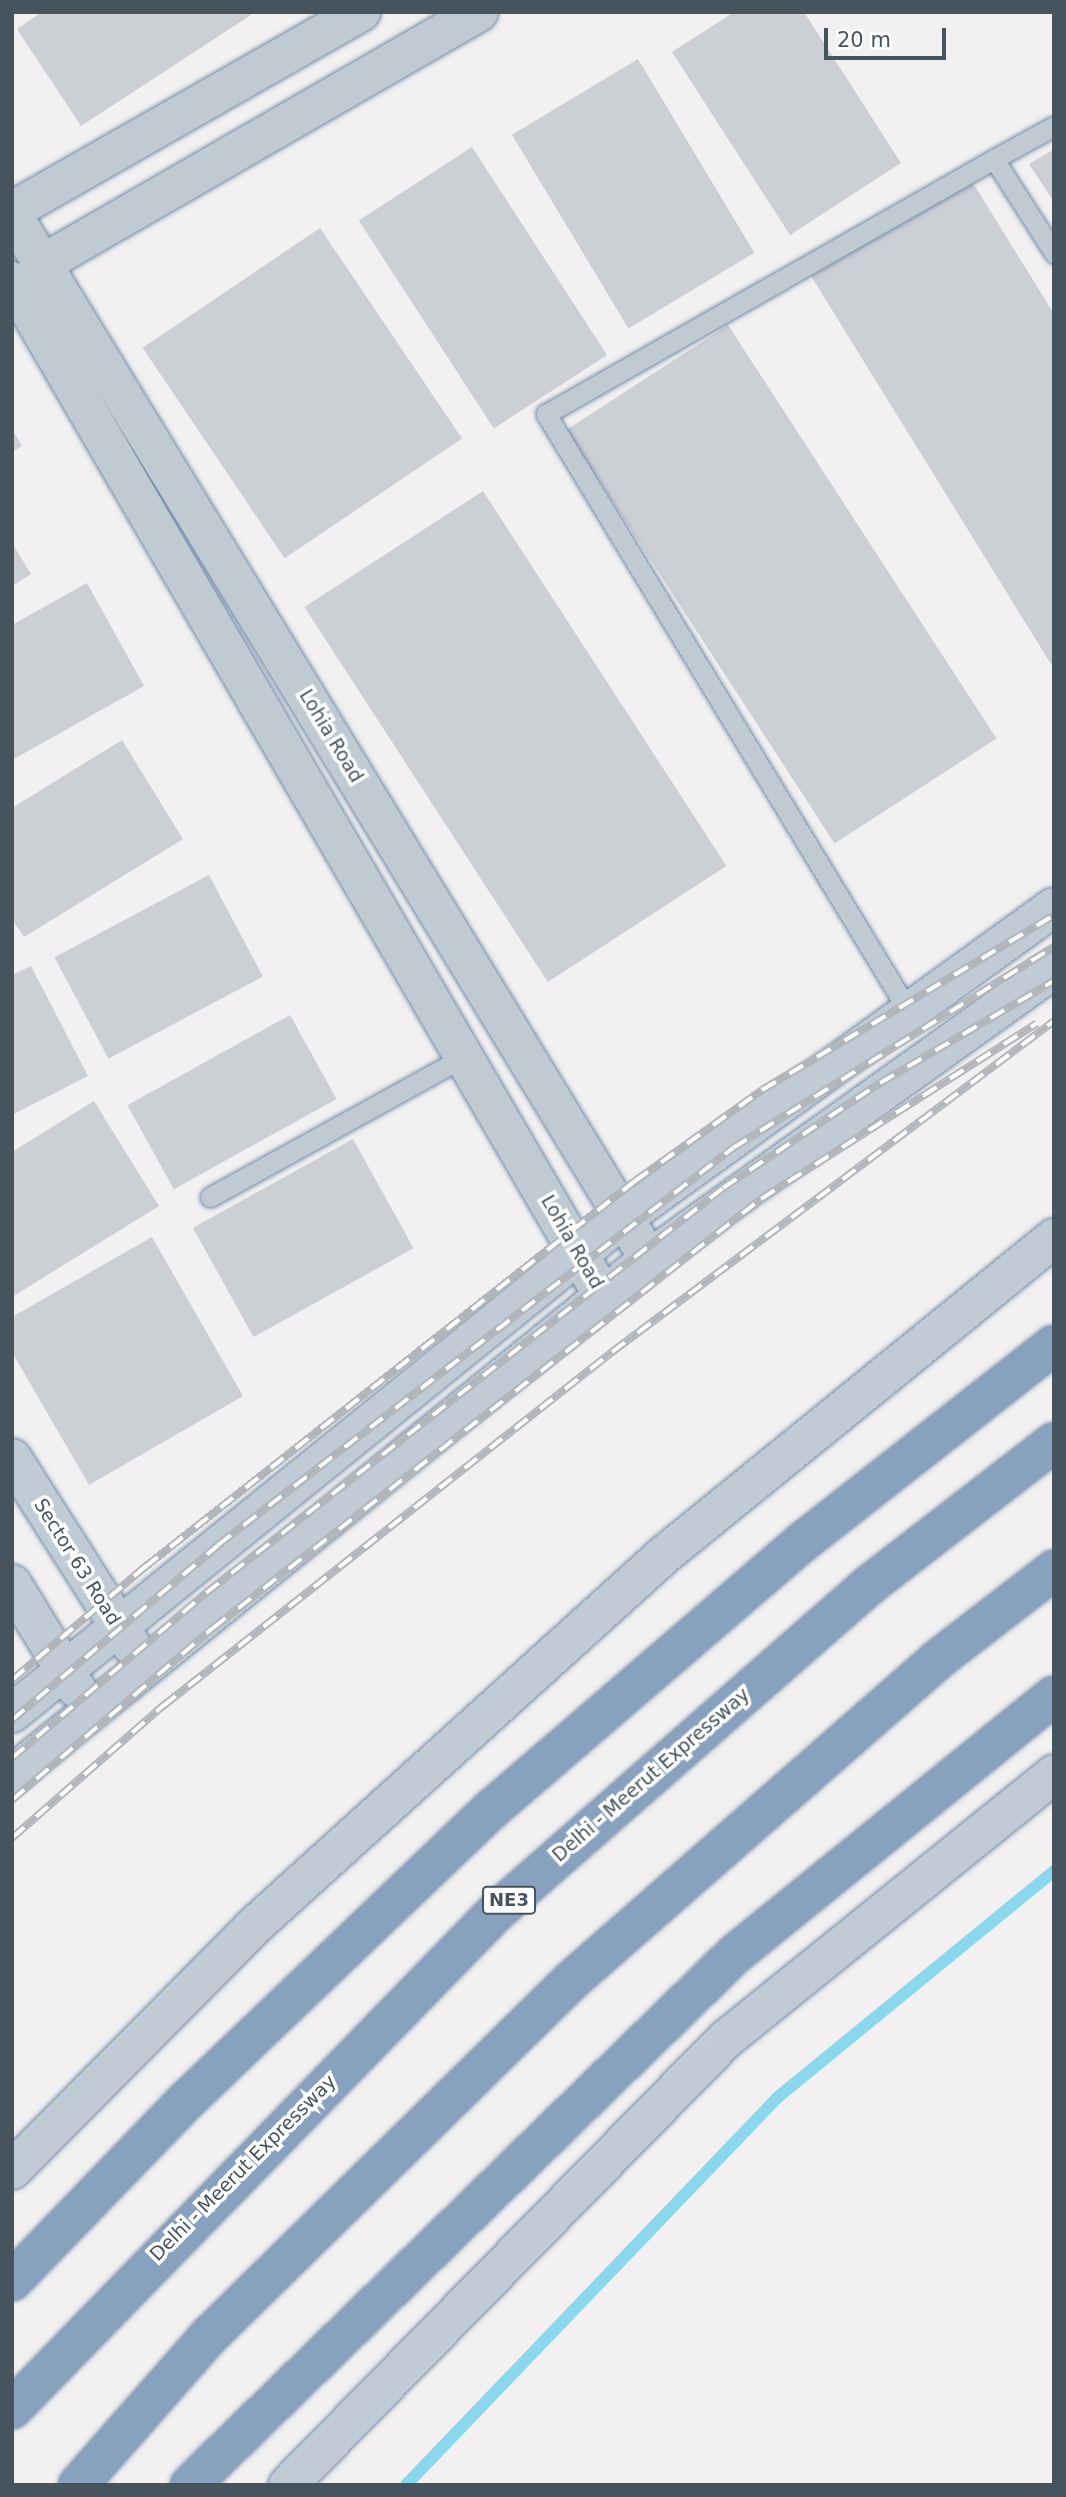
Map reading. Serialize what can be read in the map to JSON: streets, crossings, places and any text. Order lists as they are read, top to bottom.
{
  "streets": {
    "highway": ["Delhi - Meerut Expressway", "NE3"],
    "street": ["Lohia Road", "Sector 63 Road"]
  },
  "scale_bar": "20 m"
}
